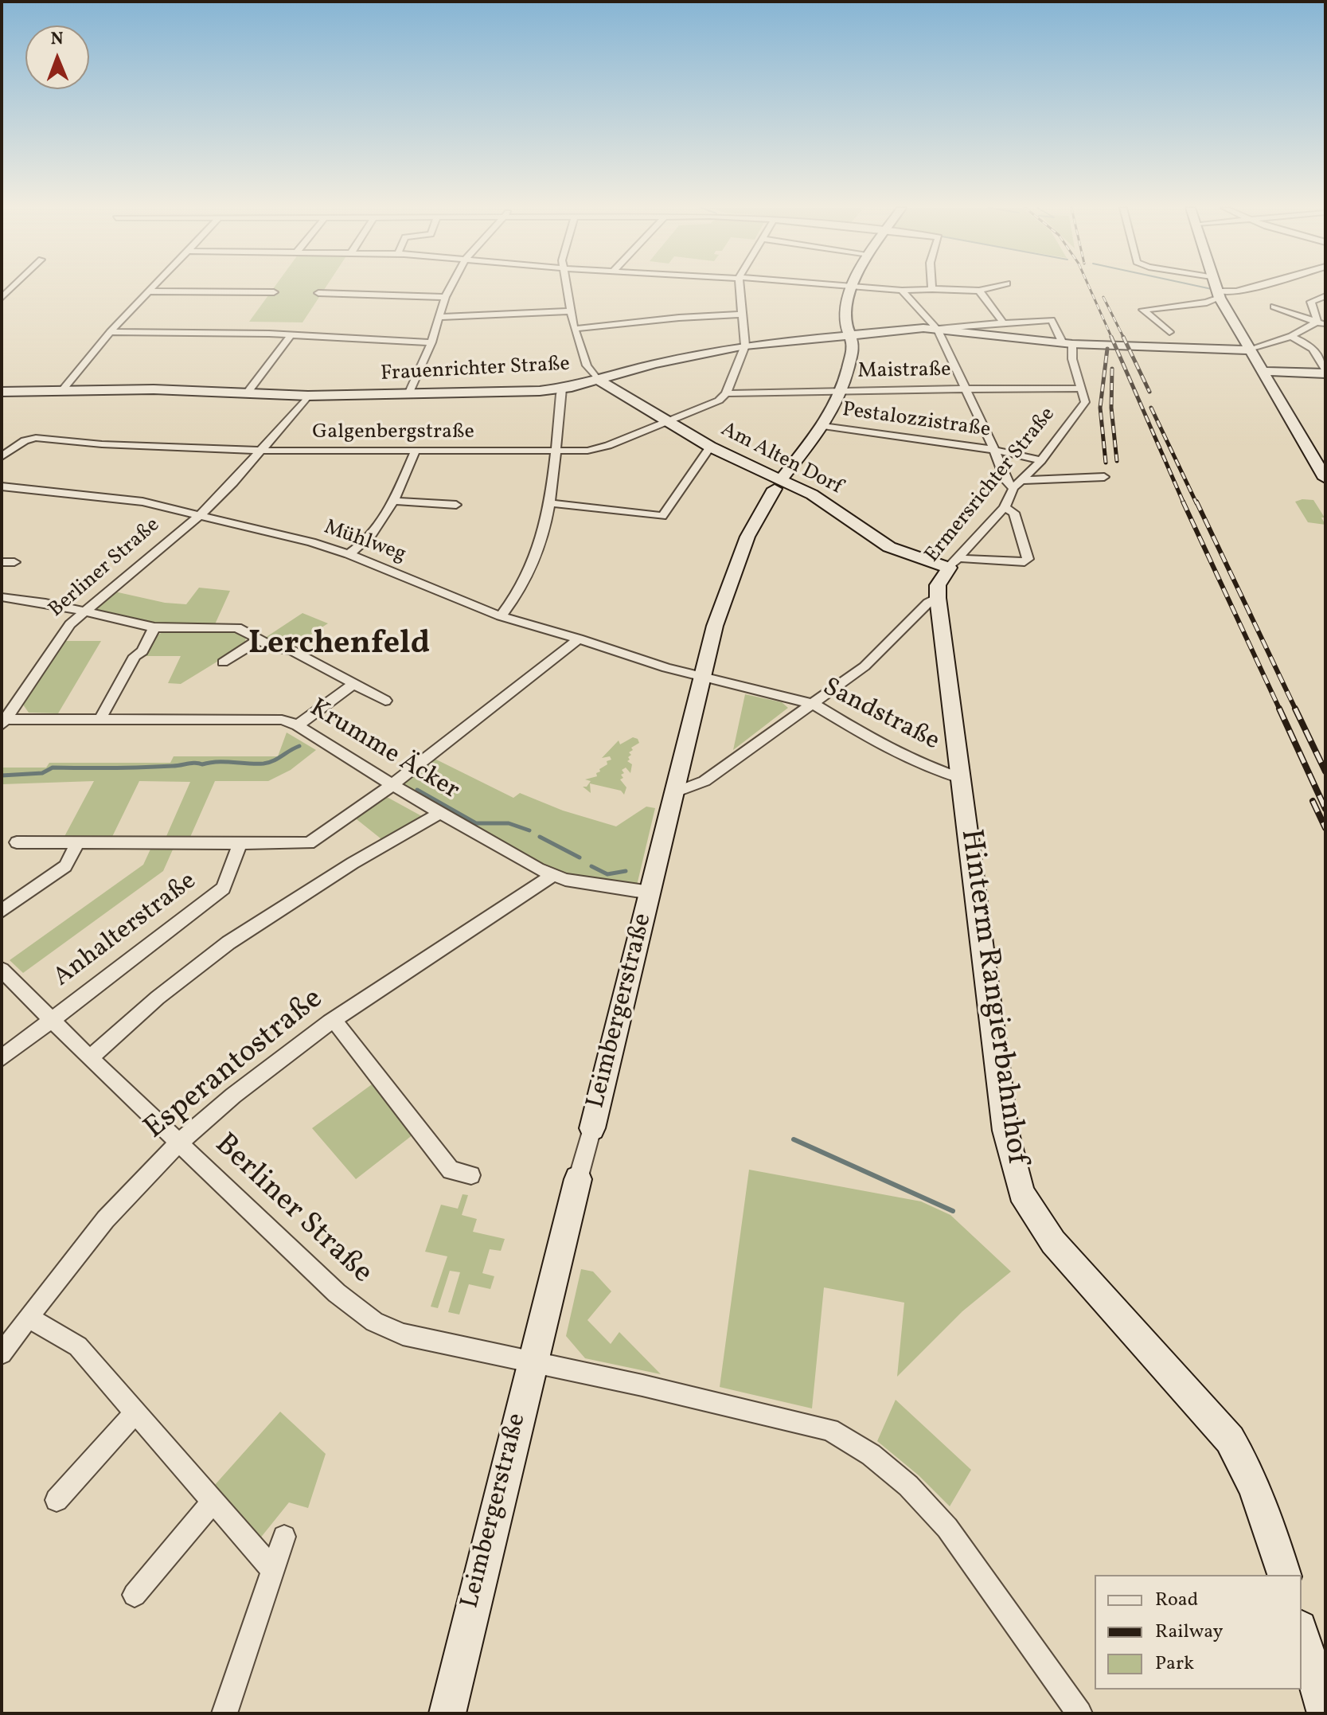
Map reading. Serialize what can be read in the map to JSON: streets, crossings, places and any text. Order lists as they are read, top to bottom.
{
  "streets": {
    "street": [
      "Frauenrichter Straße",
      "Maistraße",
      "Pestalozzistraße",
      "Galgenbergstraße",
      "Am Alten Dorf",
      "Ermersrichter Straße",
      "Mühlweg",
      "Berliner Straße",
      "Sandstraße",
      "Krumme Äcker",
      "Anhalterstraße",
      "Hinterm Rangierbahnhof",
      "Leimbergerstraße",
      "Esperantostraße"
    ]
  },
  "crossings": [
    ["Frauenrichter Straße", "Am Alten Dorf"],
    ["Frauenrichter Straße", "Ermersrichter Straße"],
    ["Frauenrichter Straße", "Berliner Straße"],
    ["Frauenrichter Straße", "Leimbergerstraße"],
    ["Maistraße", "Galgenbergstraße"],
    ["Maistraße", "Ermersrichter Straße"],
    ["Maistraße", "Leimbergerstraße"],
    ["Pestalozzistraße", "Ermersrichter Straße"],
    ["Pestalozzistraße", "Leimbergerstraße"],
    ["Galgenbergstraße", "Am Alten Dorf"],
    ["Galgenbergstraße", "Berliner Straße"],
    ["Am Alten Dorf", "Ermersrichter Straße"],
    ["Am Alten Dorf", "Leimbergerstraße"],
    ["Ermersrichter Straße", "Sandstraße"],
    ["Ermersrichter Straße", "Hinterm Rangierbahnhof"],
    ["Ermersrichter Straße", "Leimbergerstraße"],
    ["Mühlweg", "Berliner Straße"],
    ["Mühlweg", "Sandstraße"],
    ["Mühlweg", "Leimbergerstraße"],
    ["Berliner Straße", "Krumme Äcker"],
    ["Berliner Straße", "Anhalterstraße"],
    ["Berliner Straße", "Leimbergerstraße"],
    ["Berliner Straße", "Esperantostraße"],
    ["Sandstraße", "Hinterm Rangierbahnhof"],
    ["Sandstraße", "Leimbergerstraße"],
    ["Krumme Äcker", "Leimbergerstraße"],
    ["Krumme Äcker", "Esperantostraße"]
  ],
  "districts": ["Lerchenfeld"],
  "legend": ["Road", "Railway", "Park"],
  "north": "top"
}
